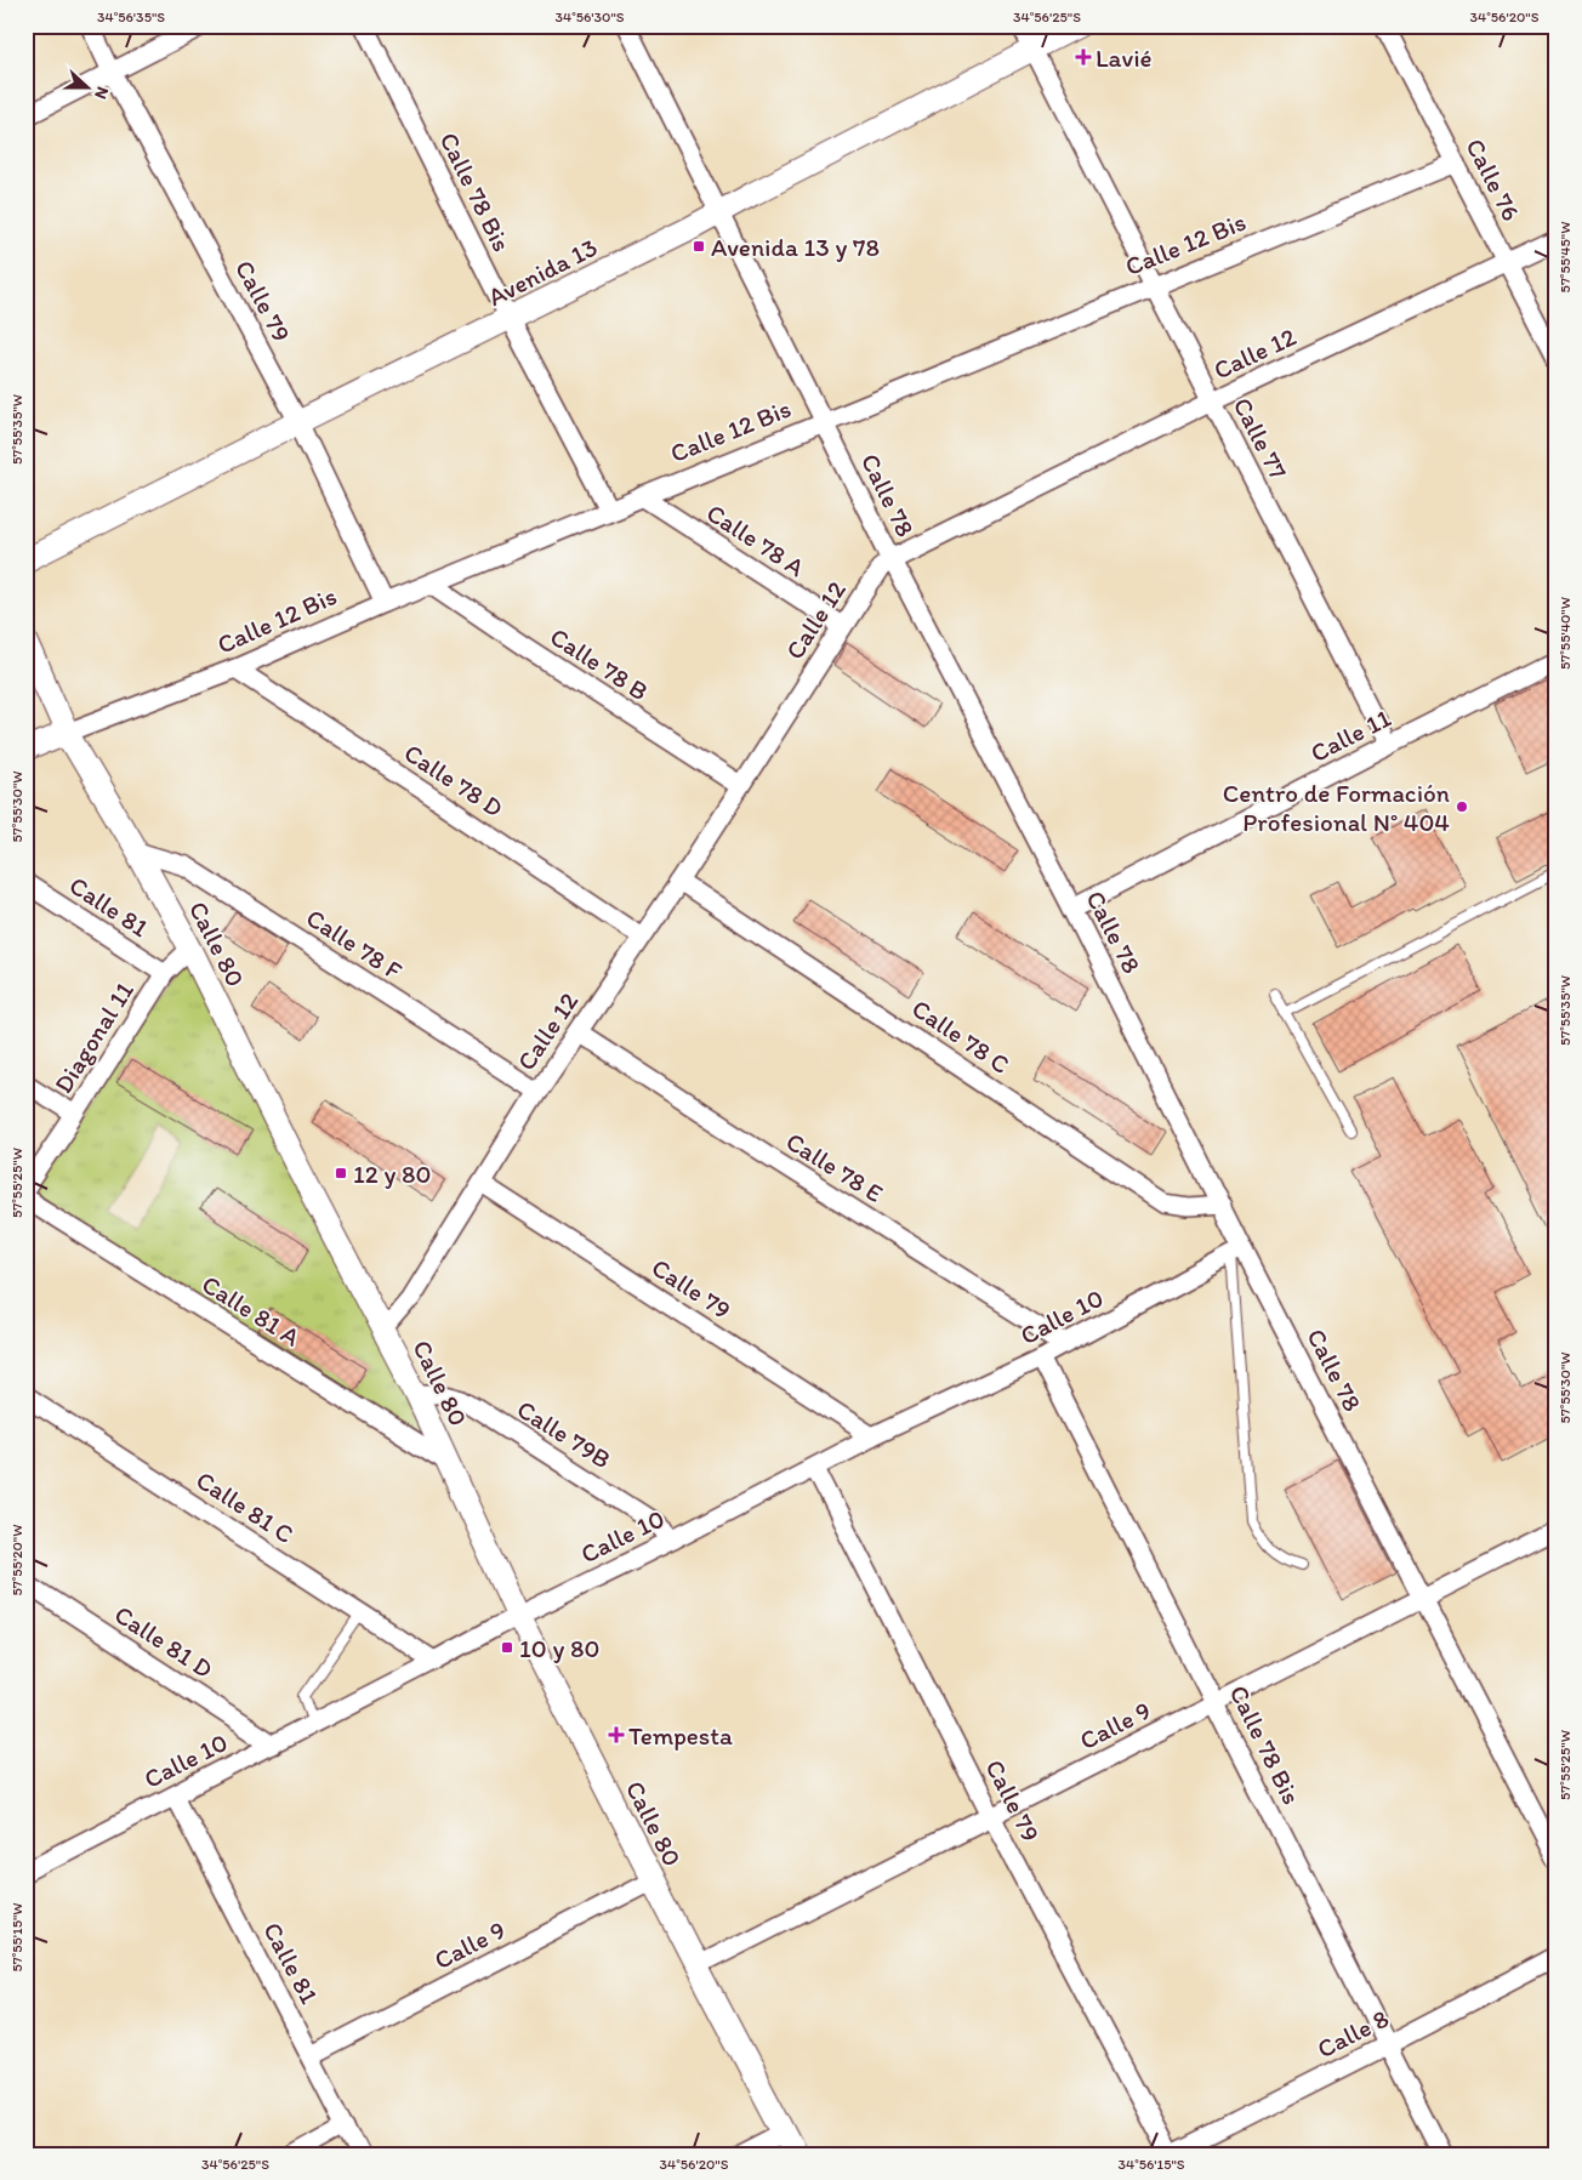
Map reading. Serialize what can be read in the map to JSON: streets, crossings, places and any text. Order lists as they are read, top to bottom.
{
  "streets": {
    "street": [
      "Calle 76",
      "Calle 78 Bis",
      "Calle 12 Bis",
      "Avenida 13",
      "Calle 79",
      "Calle 12",
      "Calle 77",
      "Calle 78",
      "Calle 78 A",
      "Calle 78 B",
      "Calle 11",
      "Calle 78 D",
      "Calle 81",
      "Calle 80",
      "Calle 78 F",
      "Calle 78 C",
      "Diagonal 11",
      "Calle 78 E",
      "Calle 81 A",
      "Calle 10",
      "Calle 79B",
      "Calle 81 C",
      "Calle 81 D",
      "Calle 9",
      "Calle 8"
    ]
  },
  "crossings": [
    ["Calle 76", "Calle 12 Bis"],
    ["Calle 76", "Calle 12"],
    ["Calle 78 Bis", "Calle 12 Bis"],
    ["Calle 78 Bis", "Avenida 13"],
    ["Calle 78 Bis", "Calle 10"],
    ["Calle 78 Bis", "Calle 9"],
    ["Calle 78 Bis", "Calle 8"],
    ["Calle 12 Bis", "Calle 79"],
    ["Calle 12 Bis", "Calle 77"],
    ["Calle 12 Bis", "Calle 78"],
    ["Calle 12 Bis", "Calle 78 A"],
    ["Calle 12 Bis", "Calle 78 B"],
    ["Calle 12 Bis", "Calle 78 D"],
    ["Calle 12 Bis", "Calle 80"],
    ["Avenida 13", "Calle 79"],
    ["Avenida 13", "Calle 77"],
    ["Avenida 13", "Calle 78"],
    ["Calle 79", "Calle 12"],
    ["Calle 79", "Calle 10"],
    ["Calle 79", "Calle 9"],
    ["Calle 79", "Calle 8"],
    ["Calle 12", "Calle 77"],
    ["Calle 12", "Calle 78"],
    ["Calle 12", "Calle 78 A"],
    ["Calle 12", "Calle 78 B"],
    ["Calle 12", "Calle 78 D"],
    ["Calle 12", "Calle 80"],
    ["Calle 12", "Calle 78 F"],
    ["Calle 12", "Calle 78 C"],
    ["Calle 12", "Calle 78 E"],
    ["Calle 77", "Calle 11"],
    ["Calle 78", "Calle 11"],
    ["Calle 78", "Calle 78 C"],
    ["Calle 78", "Calle 10"],
    ["Calle 78", "Calle 9"],
    ["Calle 81", "Diagonal 11"],
    ["Calle 81", "Calle 10"],
    ["Calle 81", "Calle 9"],
    ["Calle 80", "Calle 78 F"],
    ["Calle 80", "Diagonal 11"],
    ["Calle 80", "Calle 81 A"],
    ["Calle 80", "Calle 10"],
    ["Calle 80", "Calle 79B"],
    ["Calle 80", "Calle 9"],
    ["Calle 78 E", "Calle 10"],
    ["Calle 10", "Calle 79B"],
    ["Calle 10", "Calle 81 C"],
    ["Calle 10", "Calle 81 D"]
  ],
  "places": {
    "health": ["Lavié", "Tempesta"],
    "transit": ["Avenida 13 y 78", "12 y 80", "10 y 80"],
    "other": ["Centro de Formación Profesional N° 404"]
  },
  "north": "right",
  "coordinates": [
    "34°56'35\"S",
    "34°56'30\"S",
    "34°56'25\"S",
    "34°56'20\"S",
    "57°55'45\"W",
    "57°55'35\"W",
    "57°55'40\"W",
    "57°55'30\"W",
    "57°55'25\"W",
    "57°55'20\"W",
    "57°55'15\"W",
    "34°56'15\"S"
  ]
}
